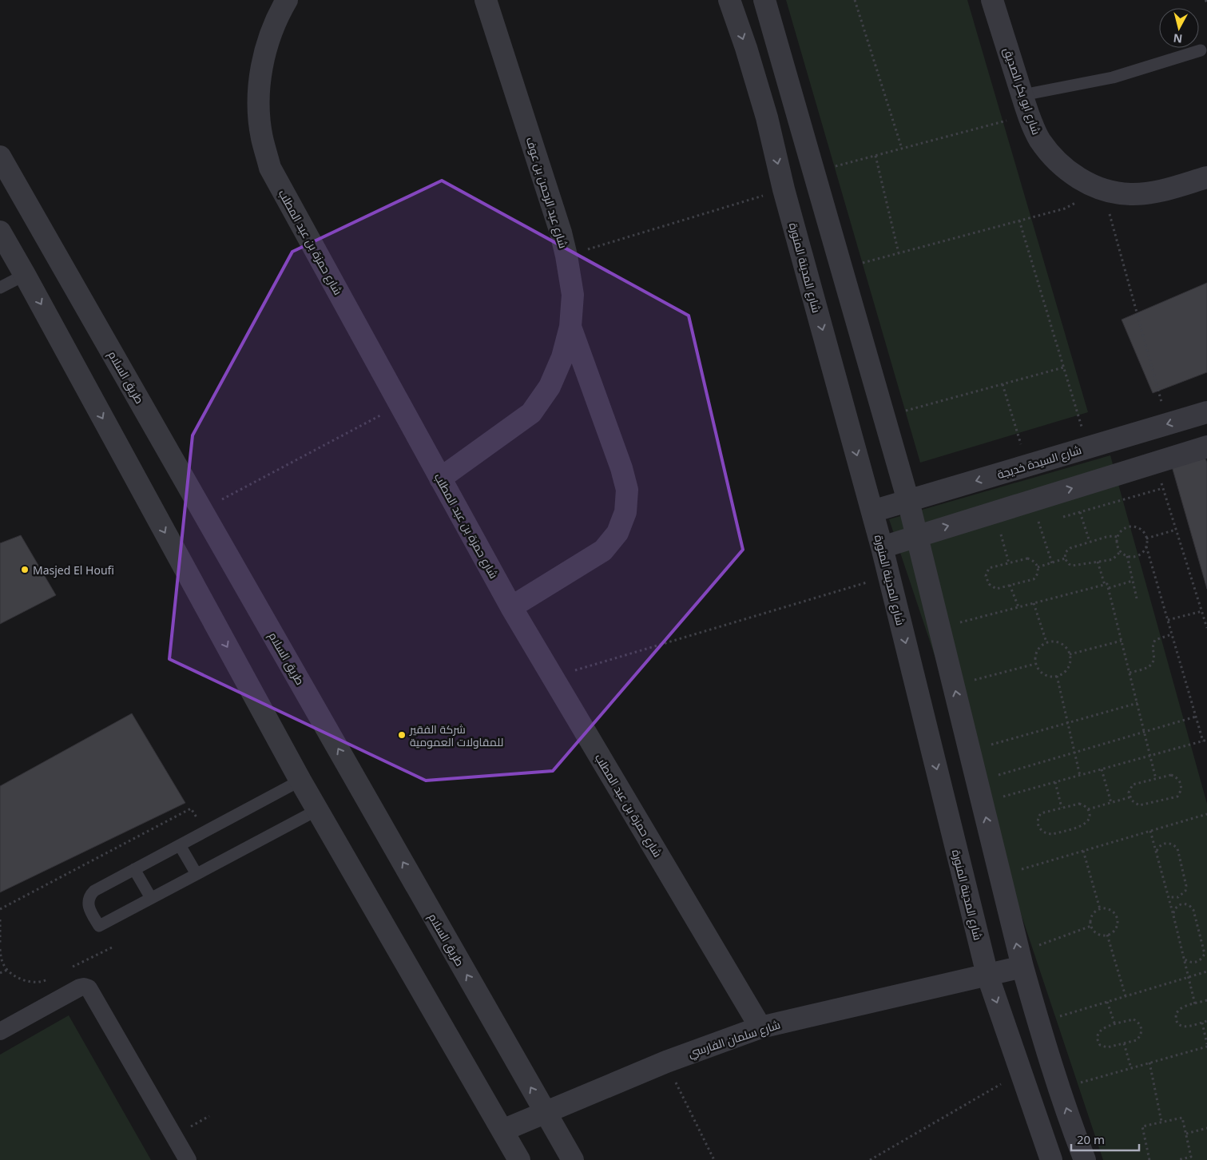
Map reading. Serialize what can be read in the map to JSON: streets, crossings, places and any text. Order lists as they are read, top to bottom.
{
  "streets": {
    "street": [
      "شارع ابو بكر الصديق",
      "شارع عبد الرحمن بن عوف",
      "شارع حمزة بن عبد المطلب",
      "شارع المدينة المنورة",
      "طريق السلام",
      "شارع السيدة خديجة",
      "شارع سلمان الفارسي"
    ]
  },
  "crossings": [
    ["شارع عبد الرحمن بن عوف", "شارع حمزة بن عبد المطلب"],
    ["شارع حمزة بن عبد المطلب", "شارع سلمان الفارسي"],
    ["شارع المدينة المنورة", "شارع السيدة خديجة"],
    ["شارع المدينة المنورة", "شارع سلمان الفارسي"],
    ["طريق السلام", "شارع سلمان الفارسي"]
  ],
  "places": ["Masjed El Houfi", "شركة الفقير للمقاولات العمومية"],
  "scale_bar": "20 m",
  "north": "bottom"
}
